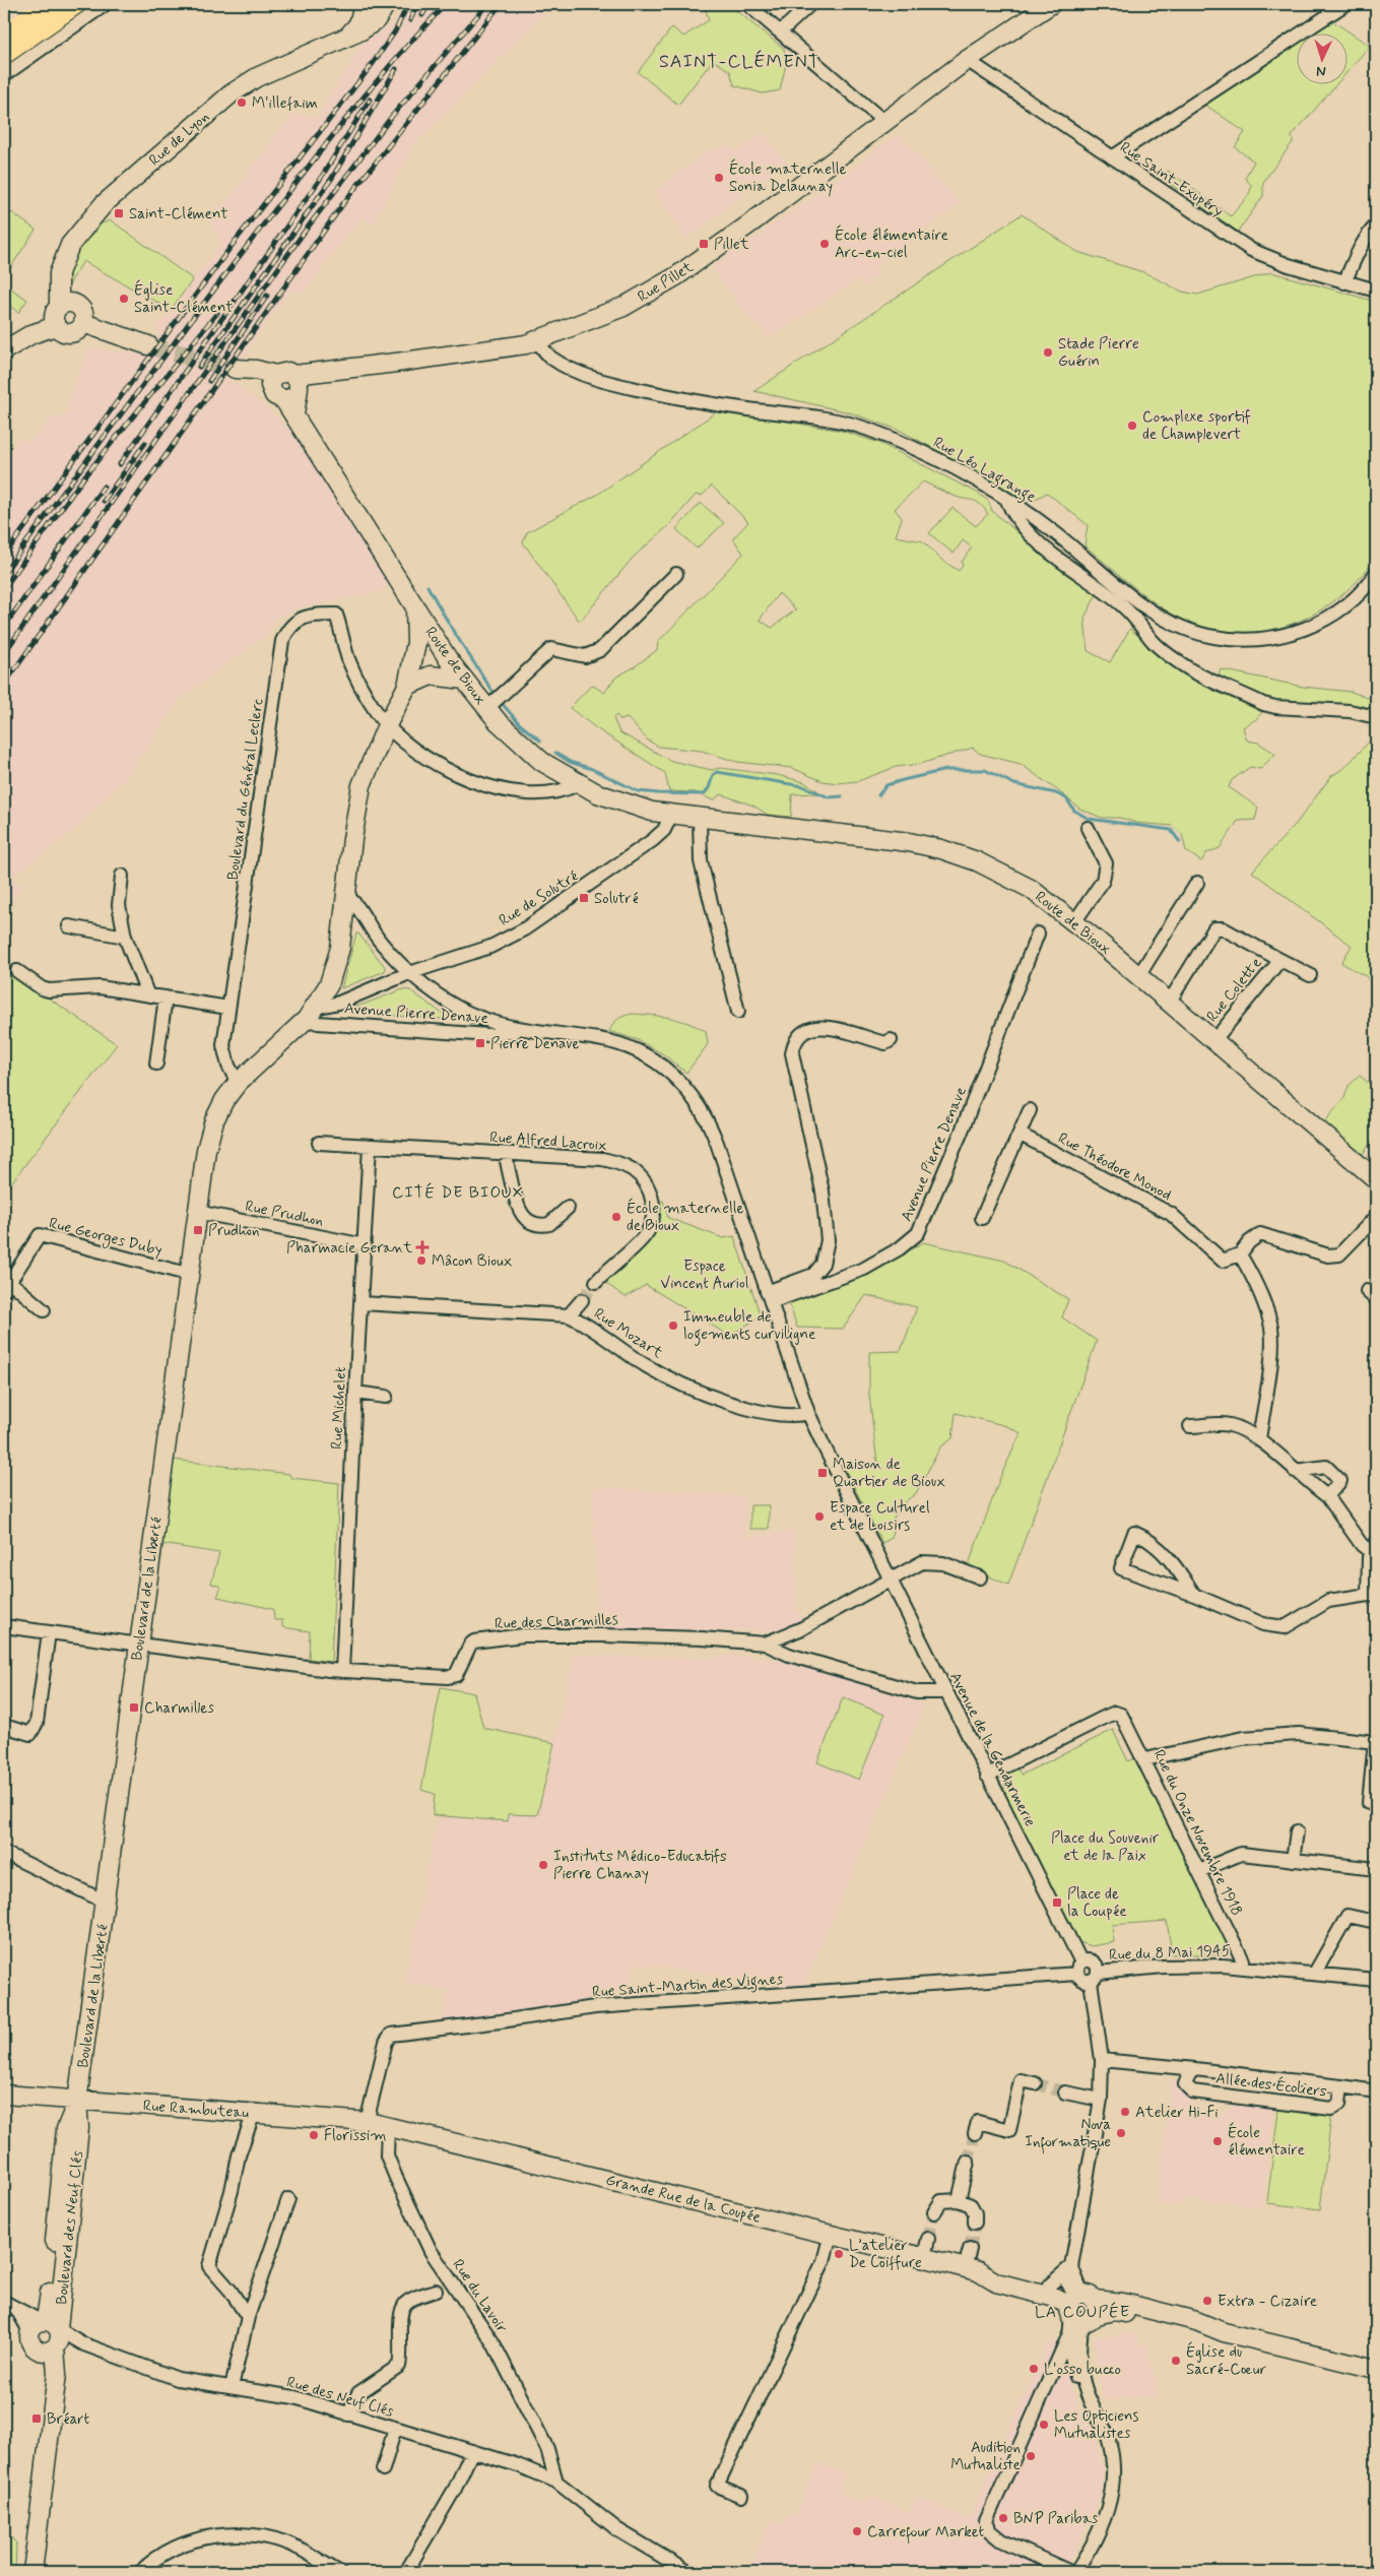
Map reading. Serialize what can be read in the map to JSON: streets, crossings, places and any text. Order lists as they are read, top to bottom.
{
  "streets": {
    "main road": [
      "Rue de Lyon",
      "Rue Pillet",
      "Route de Bioux",
      "Boulevard de la Liberté",
      "Rue Rambuteau",
      "Grande Rue de la Coupée",
      "Boulevard des Neuf Clés"
    ],
    "street": [
      "Rue Saint-Exupéry",
      "Rue Léo Lagrange",
      "Boulevard du Général Leclerc",
      "Rue de Solutré",
      "Rue Colette",
      "Avenue Pierre Denave",
      "Rue Alfred Lacroix",
      "Rue Théodore Monod",
      "Rue Prudhon",
      "Rue Georges Duby",
      "Rue Mozart",
      "Rue Michelet",
      "Rue des Charmilles",
      "Avenue de la Gendarmerie",
      "Rue du Onze Novembre 1918",
      "Rue du 8 Mai 1945",
      "Rue Saint-Martin des Vignes",
      "Allée des Écoliers",
      "Rue du Lavoir",
      "Rue des Neuf Clés"
    ]
  },
  "crossings": [
    ["Rue Saint-Exupéry", "Rue Pillet"],
    ["Rue Pillet", "Rue Léo Lagrange"],
    ["Rue Pillet", "Route de Bioux"],
    ["Route de Bioux", "Rue de Solutré"],
    ["Route de Bioux", "Rue Colette"],
    ["Boulevard du Général Leclerc", "Boulevard de la Liberté"],
    ["Rue de Solutré", "Avenue Pierre Denave"],
    ["Rue de Solutré", "Boulevard de la Liberté"],
    ["Avenue Pierre Denave", "Rue Mozart"],
    ["Avenue Pierre Denave", "Boulevard de la Liberté"],
    ["Avenue Pierre Denave", "Rue des Charmilles"],
    ["Avenue Pierre Denave", "Avenue de la Gendarmerie"],
    ["Rue Alfred Lacroix", "Rue Michelet"],
    ["Rue Prudhon", "Rue Michelet"],
    ["Rue Prudhon", "Boulevard de la Liberté"],
    ["Rue Georges Duby", "Boulevard de la Liberté"],
    ["Rue Mozart", "Rue Michelet"],
    ["Rue Michelet", "Rue des Charmilles"],
    ["Boulevard de la Liberté", "Rue des Charmilles"],
    ["Boulevard de la Liberté", "Rue Rambuteau"],
    ["Boulevard de la Liberté", "Boulevard des Neuf Clés"],
    ["Rue des Charmilles", "Avenue de la Gendarmerie"],
    ["Avenue de la Gendarmerie", "Rue du Onze Novembre 1918"],
    ["Avenue de la Gendarmerie", "Rue Saint-Martin des Vignes"],
    ["Rue du Onze Novembre 1918", "Rue du 8 Mai 1945"],
    ["Rue Saint-Martin des Vignes", "Rue Rambuteau"],
    ["Rue Rambuteau", "Grande Rue de la Coupée"],
    ["Rue Rambuteau", "Boulevard des Neuf Clés"],
    ["Rue Rambuteau", "Rue du Lavoir"],
    ["Grande Rue de la Coupée", "Rue du Lavoir"],
    ["Boulevard des Neuf Clés", "Rue des Neuf Clés"],
    ["Rue du Lavoir", "Rue des Neuf Clés"]
  ],
  "districts": ["SAINT-CLÉMENT", "CITÉ DE BIOUX", "LA COUPÉE"],
  "parks": ["Espace Vincent Auriol", "Place du Souvenir et de la Paix"],
  "places": {
    "other": [
      "M'illefaim",
      "École maternelle Sonia Delaunay",
      "École élémentaire Arc-en-ciel",
      "Église Saint-Clément",
      "Stade Pierre Guérin",
      "Complexe sportif de Champlevert",
      "École maternelle de Bioux",
      "Mâcon Bioux",
      "Immeuble de logements curviligne",
      "Espace Culturel et de Loisirs",
      "Instituts Médico-Educatifs Pierre Chanay",
      "Atelier Hi-Fi",
      "Nova Informatique",
      "Florissim",
      "École élémentaire",
      "L’atelier De Coiffure",
      "Extra - Cizaire",
      "Église du Sacré-Cœur",
      "L'osso bucco",
      "Les Opticiens Mutualistes",
      "Audition Mutualiste",
      "BNP Paribas",
      "Carrefour Market"
    ],
    "transit": [
      "Saint-Clément",
      "Pillet",
      "Solutré",
      "Pierre Denave",
      "Prudhon",
      "Maison de Quartier de Bioux",
      "Charmilles",
      "Place de la Coupée",
      "Bréart"
    ],
    "health": ["Pharmacie Gerant"]
  },
  "north": "bottom"
}
